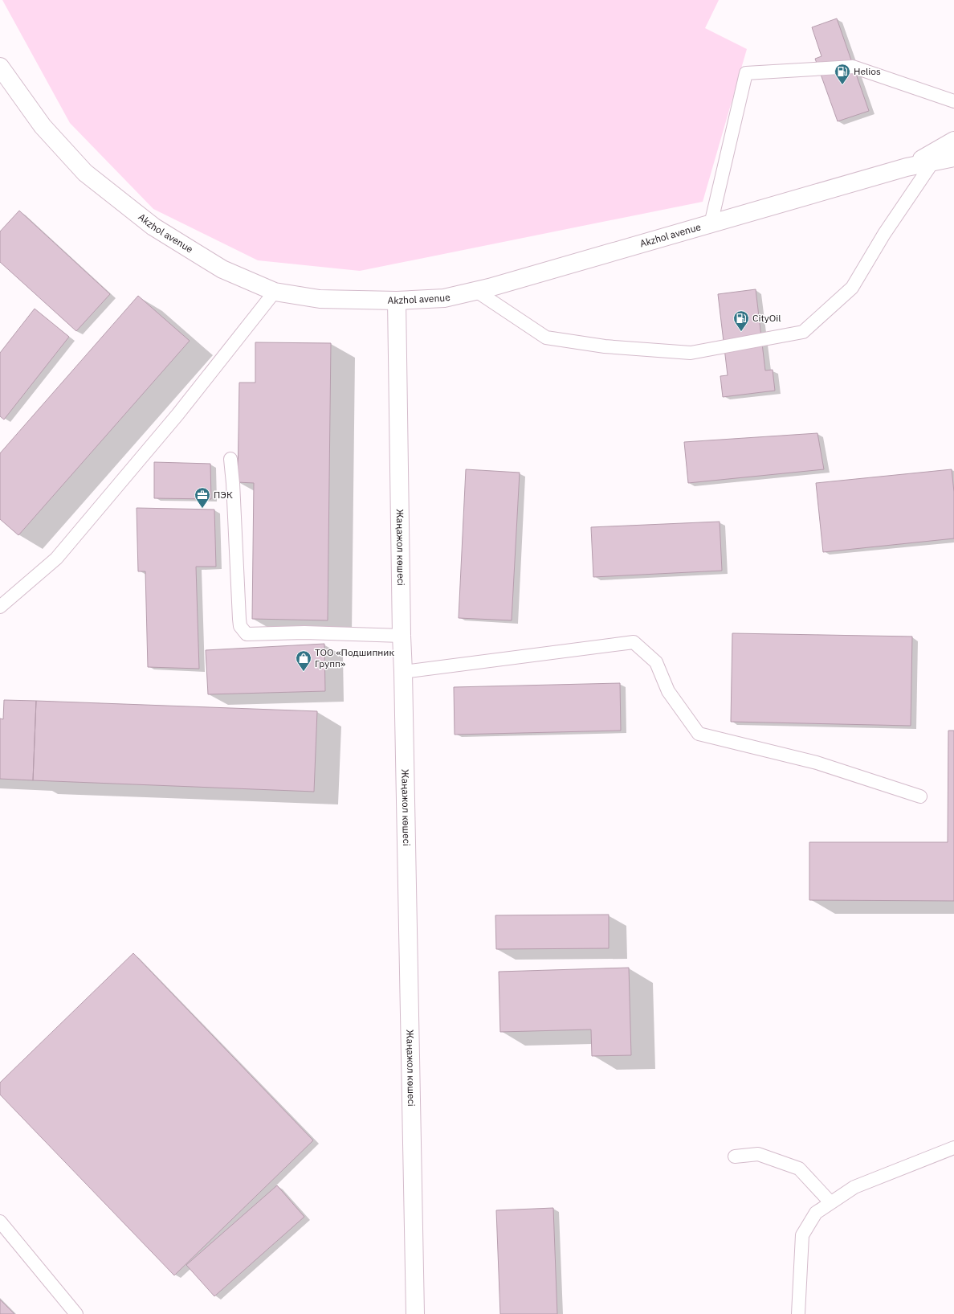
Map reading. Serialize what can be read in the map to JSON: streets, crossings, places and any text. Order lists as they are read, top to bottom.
{
  "streets": {
    "main road": ["Akzhol avenue", "Жаңажол көшесі"]
  },
  "crossings": [
    ["Akzhol avenue", "Жаңажол көшесі"]
  ],
  "places": {
    "fuel station": ["Helios", "CityOil"],
    "office": ["ПЭК"],
    "shop": ["ТОО «Подшипник Групп»"]
  }
}
